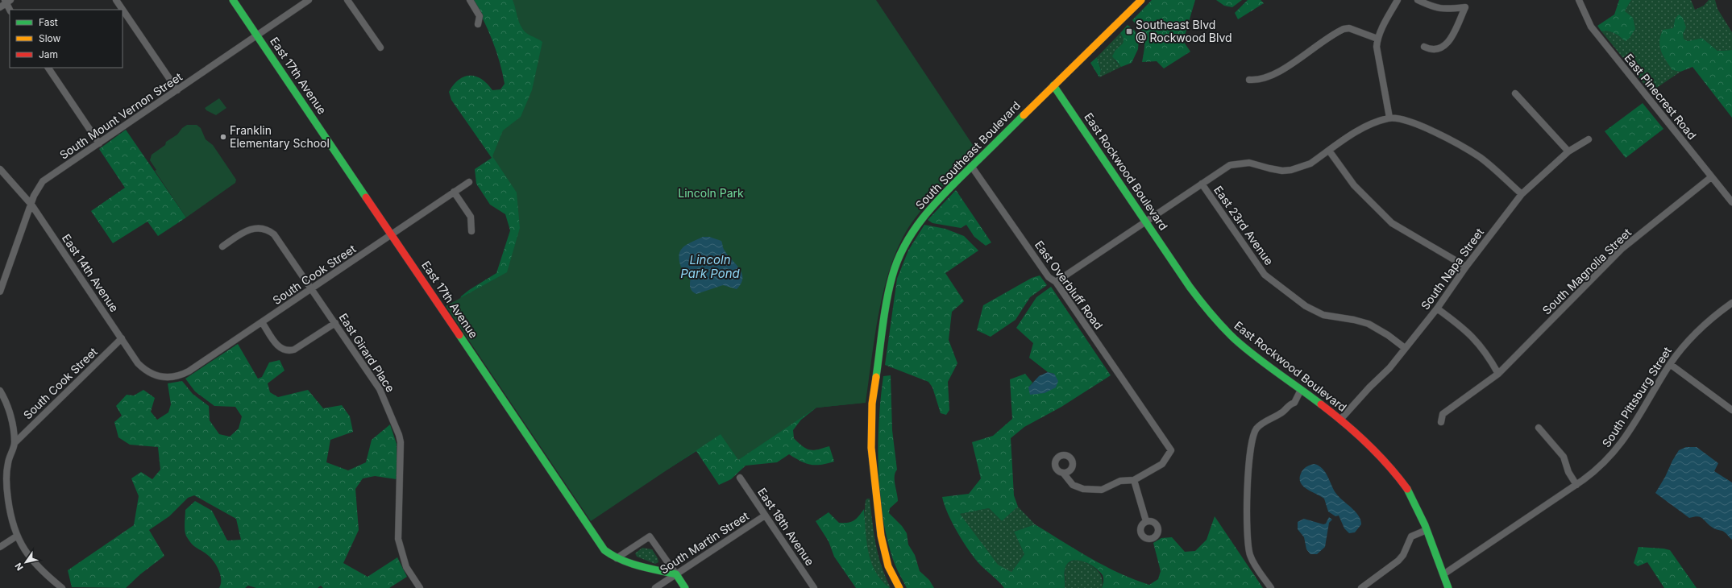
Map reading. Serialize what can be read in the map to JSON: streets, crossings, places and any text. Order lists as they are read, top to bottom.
{
  "streets": {
    "street": [
      "East 17th Avenue",
      "East Pinecrest Road",
      "South Mount Vernon Street",
      "South Southeast Boulevard",
      "East Rockwood Boulevard",
      "East 23rd Avenue",
      "South Napa Street",
      "South Magnolia Street",
      "East 14th Avenue",
      "South Cook Street",
      "East Overbluff Road",
      "East Girard Place",
      "South Pittsburg Street",
      "East 18th Avenue",
      "South Martin Street"
    ]
  },
  "crossings": [
    ["East 17th Avenue", "South Mount Vernon Street"],
    ["East 17th Avenue", "South Cook Street"],
    ["East 17th Avenue", "South Martin Street"],
    ["East Pinecrest Road", "South Magnolia Street"],
    ["South Mount Vernon Street", "East 14th Avenue"],
    ["South Southeast Boulevard", "East Rockwood Boulevard"],
    ["South Southeast Boulevard", "East Overbluff Road"],
    ["East Rockwood Boulevard", "South Napa Street"],
    ["East Rockwood Boulevard", "South Pittsburg Street"],
    ["East 23rd Avenue", "South Napa Street"],
    ["East 14th Avenue", "South Cook Street"],
    ["South Cook Street", "East Girard Place"],
    ["East 18th Avenue", "South Martin Street"]
  ],
  "water": ["Lincoln Park Pond"],
  "parks": ["Lincoln Park"],
  "places": {
    "transit": ["Southeast Blvd @ Rockwood Blvd"],
    "other": ["Franklin Elementary School"]
  },
  "legend": ["Fast", "Slow", "Jam"],
  "north": "bottom left"
}
